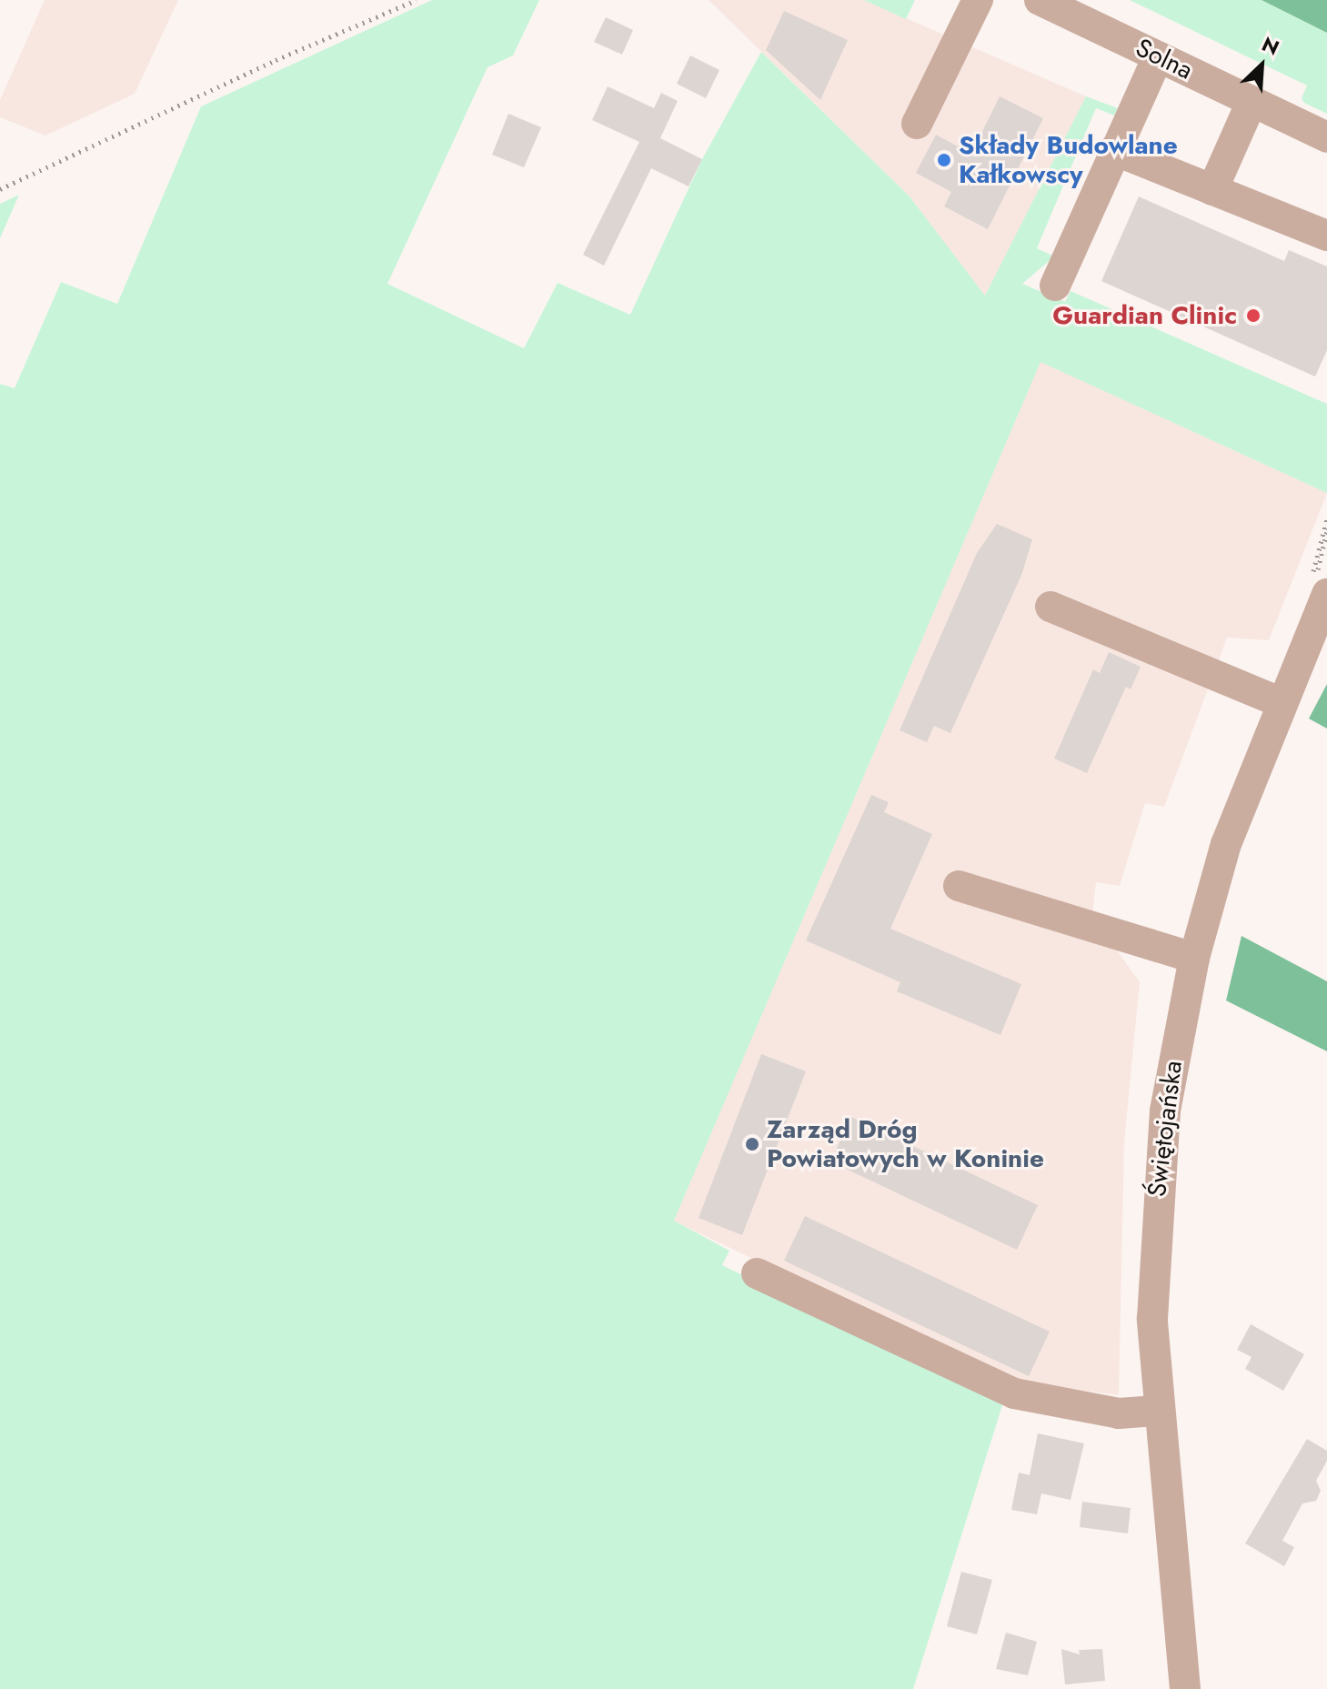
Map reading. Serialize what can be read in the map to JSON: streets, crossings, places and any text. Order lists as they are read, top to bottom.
{
  "streets": {
    "street": ["Solna", "Świętojańska"]
  },
  "places": ["Składy Budowlane Kałkowscy", "Guardian Clinic", "Zarząd Dróg Powiatowych w Koninie"],
  "north": "top right"
}
